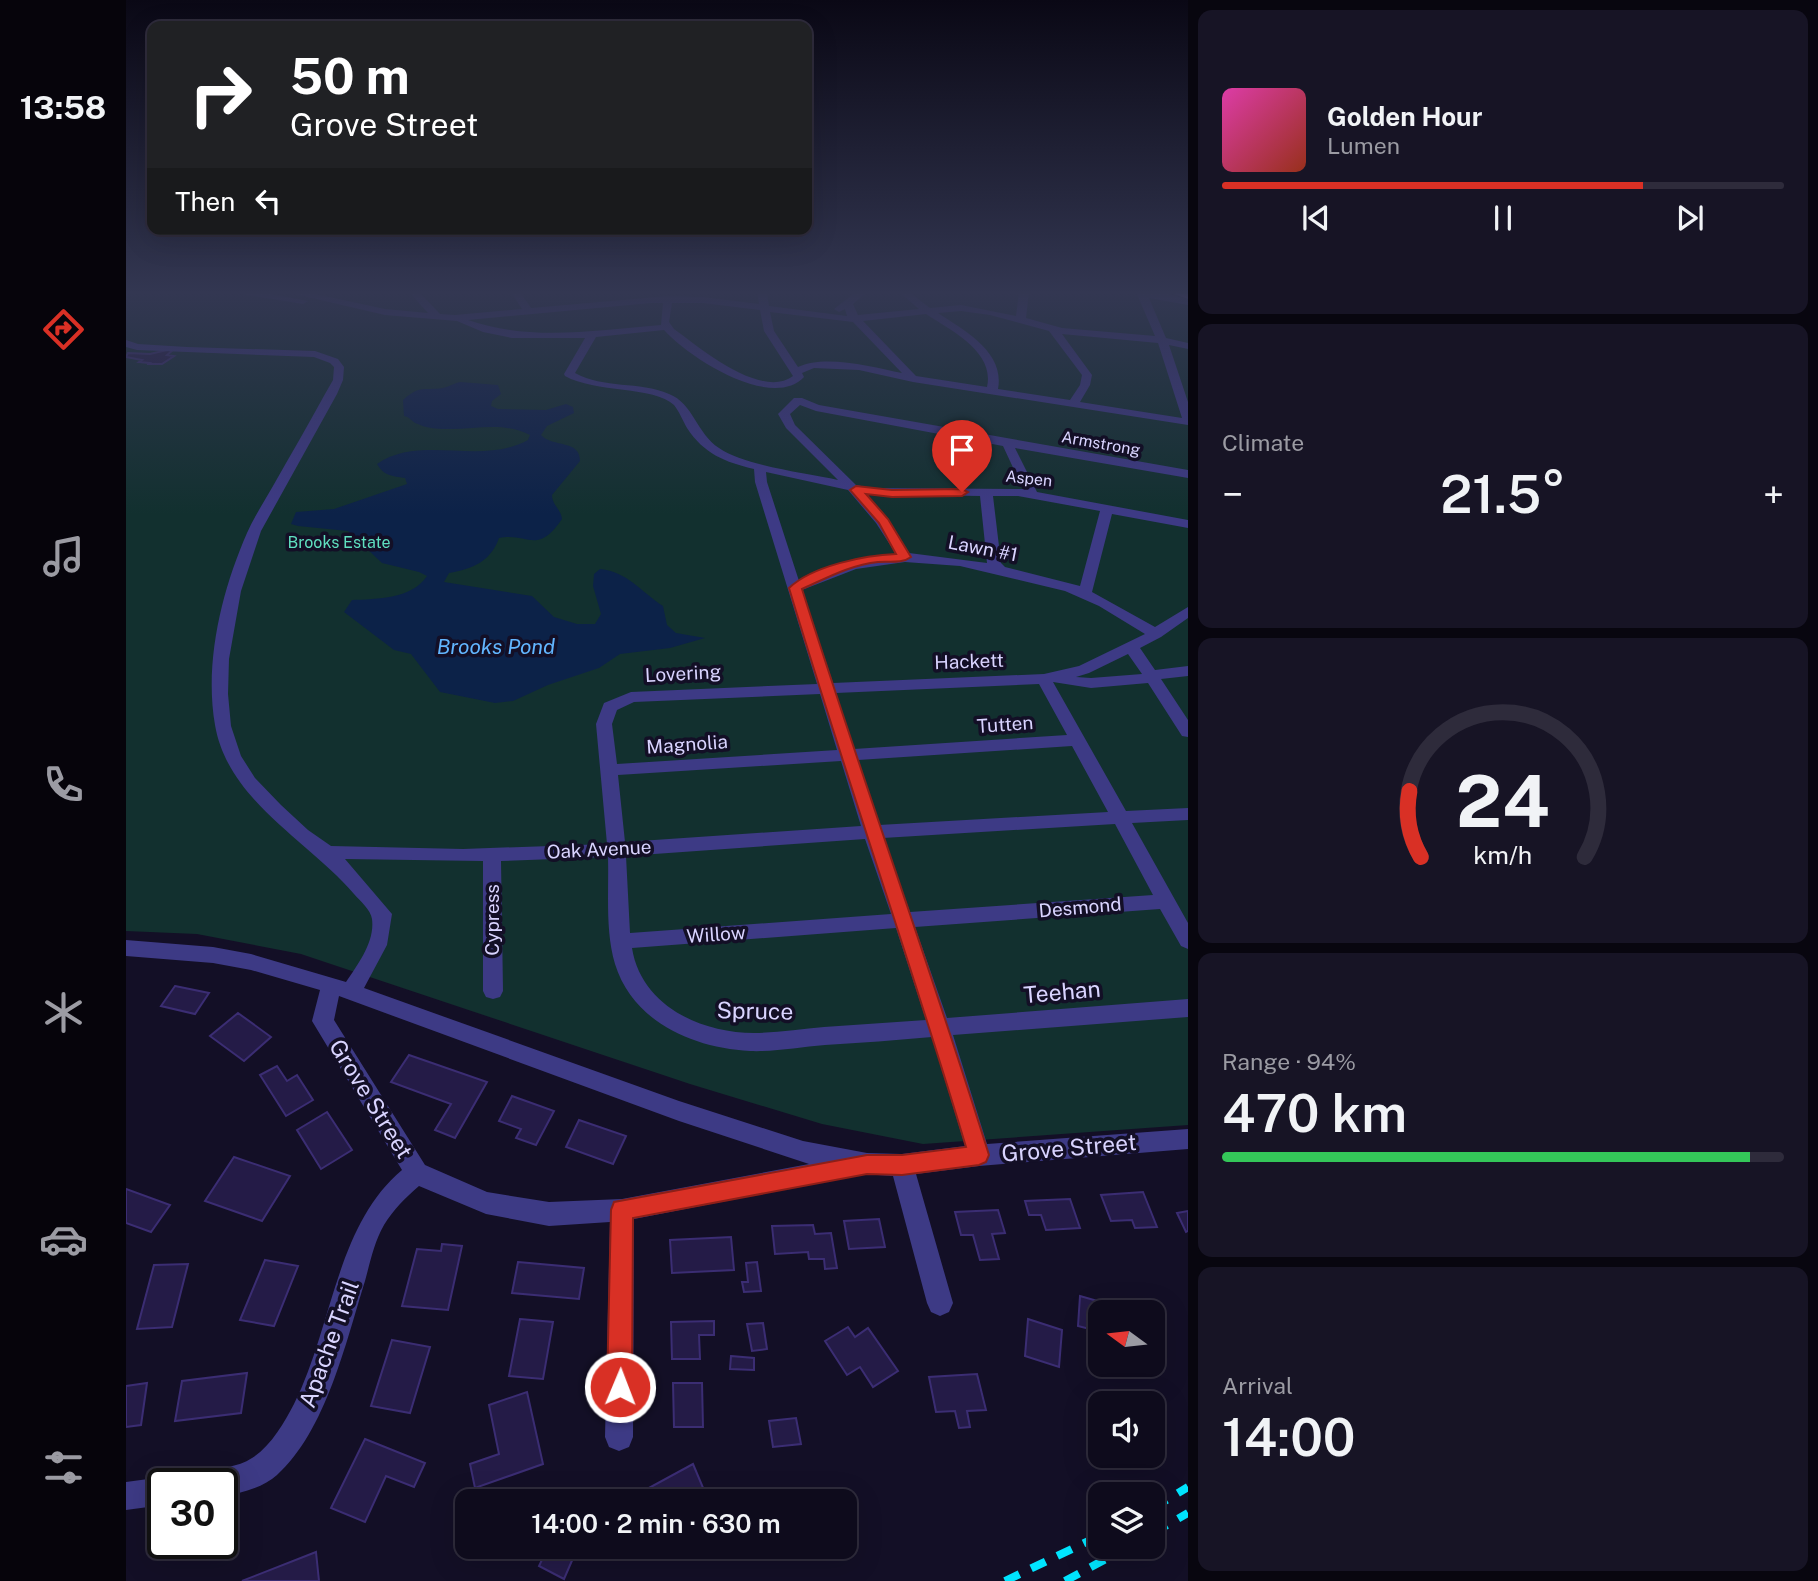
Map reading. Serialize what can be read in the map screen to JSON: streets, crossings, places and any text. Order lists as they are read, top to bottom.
{
  "streets": {
    "street": [
      "Armstrong",
      "Aspen",
      "Lawn #1",
      "Hackett",
      "Lovering",
      "Tutten",
      "Magnolia",
      "Oak Avenue",
      "Desmond",
      "Cypress",
      "Willow",
      "Teehan",
      "Spruce",
      "Grove Street",
      "Apache Trail"
    ]
  },
  "crossings": [
    ["Aspen", "Lawn #1"],
    ["Hackett", "Lovering"],
    ["Lovering", "Magnolia"],
    ["Tutten", "Magnolia"],
    ["Oak Avenue", "Cypress"],
    ["Desmond", "Willow"],
    ["Willow", "Spruce"],
    ["Teehan", "Spruce"],
    ["Grove Street", "Apache Trail"]
  ],
  "water": ["Brooks Pond"],
  "parks": ["Brooks Estate"],
  "north": "left",
  "page": {
    "tabs": "13:58",
    "turn": ["50 m", "Grove Street"],
    "song": ["Golden Hour", "Lumen"],
    "then": "Then",
    "tile": [
      "Climate",
      ["Range · 94%", "470 km"],
      ["Arrival", "14:00"]
    ],
    "heat": ["−", "21.5°", "+"],
    "limit": "30",
    "trip": "14:00 · 2 min · 630 m",
    "gauge": ["24", "km/h"]
  }
}
